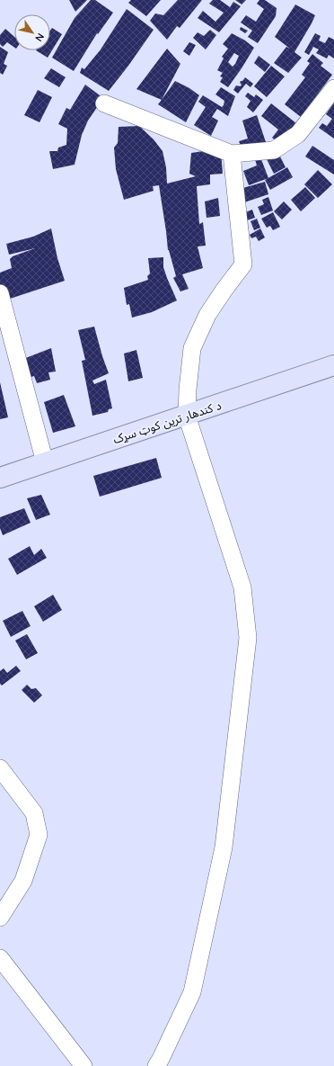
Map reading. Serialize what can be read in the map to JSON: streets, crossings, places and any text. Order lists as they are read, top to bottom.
{
  "streets": {
    "main road": ["د کندهار ترين کوټ سړک"]
  },
  "north": "bottom right"
}
